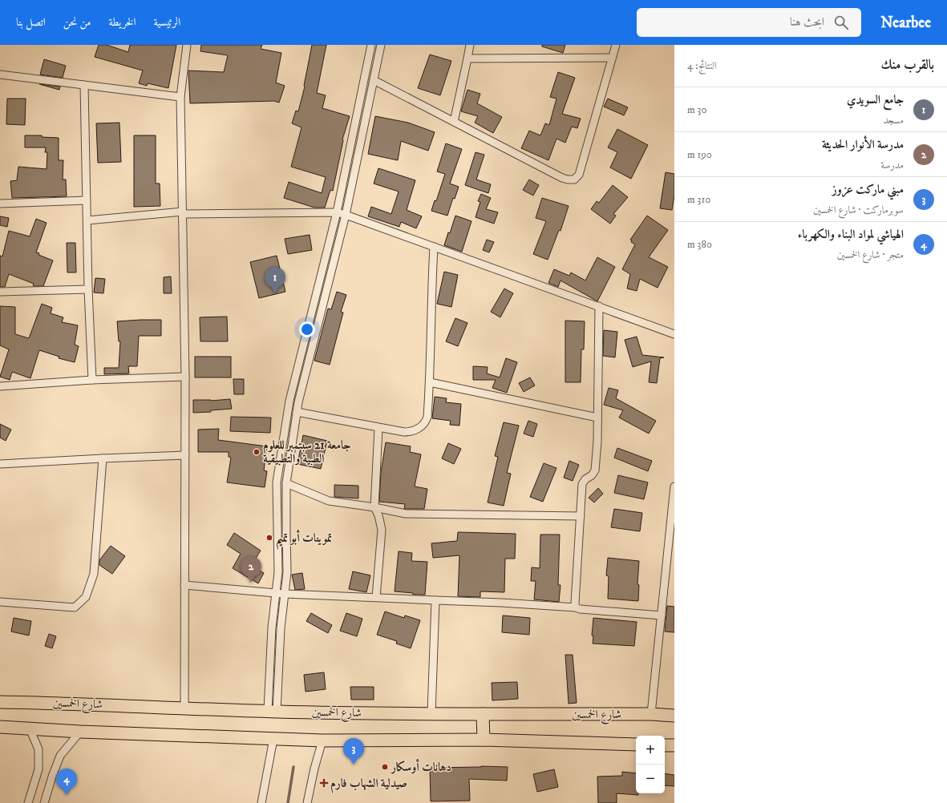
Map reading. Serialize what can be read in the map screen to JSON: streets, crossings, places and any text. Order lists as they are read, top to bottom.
{
  "streets": {
    "main road": ["شارع الخمسين"]
  },
  "places": {
    "other": ["جامعة 21 سبتمبر للعلوم الطبية والتطبيقية", "تموينات أبو تميم", "دهانات أوسكار"],
    "health": ["صيدلية الشهاب فارم"]
  },
  "page": {
    "header": "Nearbee",
    "search": "ابحث هنا",
    "nav": [
      "الرئيسية",
      "الخريطة",
      "من نحن",
      "اتصل بنا"
    ],
    "heading": ["بالقرب منك", "النتائج: 4"],
    "list": [
      {
        "mark": "1",
        "name": "جامع السويدي",
        "note": "مسجد",
        "value": "30 m"
      },
      {
        "mark": "2",
        "name": "مدرسة الأنوار الحديثة",
        "note": "مدرسة",
        "value": "190 m"
      },
      {
        "mark": "3",
        "name": "مبني ماركت عزوز",
        "note": "سوبرماركت · شارع الخمسين",
        "value": "310 m"
      },
      {
        "mark": "4",
        "name": "الهياشي لمواد البناء والكهرباء",
        "note": "متجر · شارع الخمسين",
        "value": "380 m"
      }
    ],
    "pins": [
      "1",
      "2",
      "3",
      "4"
    ],
    "map_buttons": ["+", "−"]
  }
}
